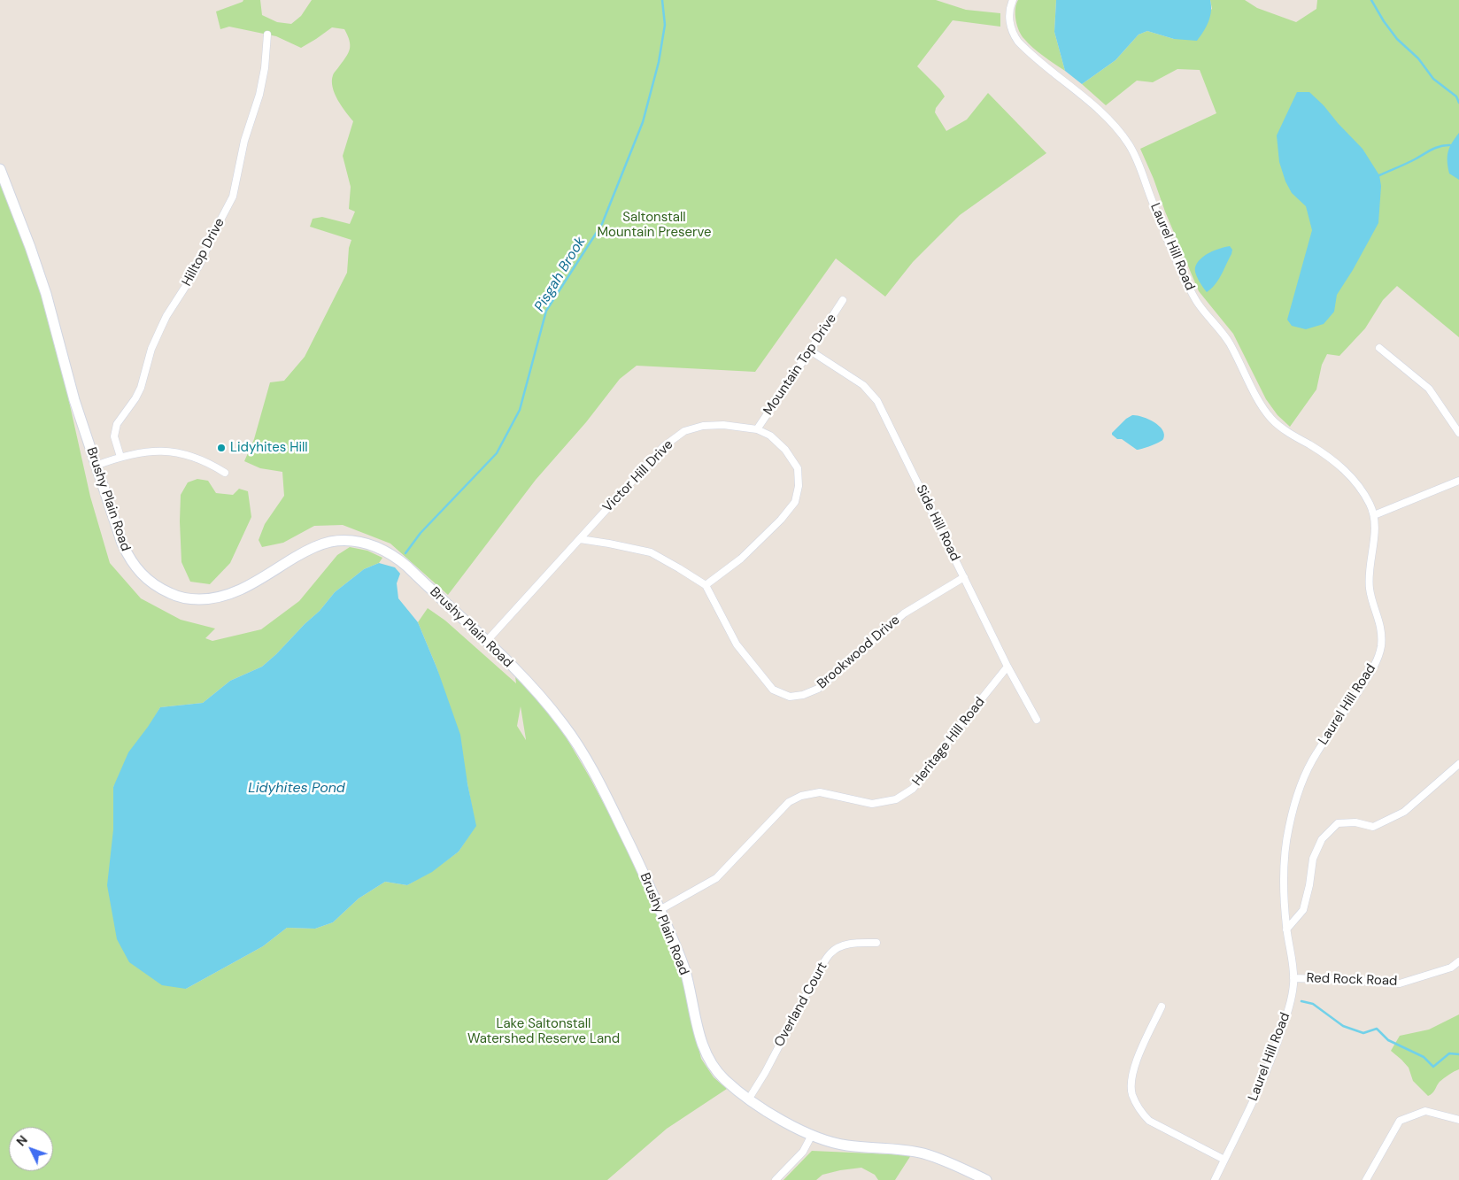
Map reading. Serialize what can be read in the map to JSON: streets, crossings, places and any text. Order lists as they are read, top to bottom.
{
  "streets": {
    "main road": ["Brushy Plain Road"],
    "street": [
      "Laurel Hill Road",
      "Hilltop Drive",
      "Mountain Top Drive",
      "Victor Hill Drive",
      "Side Hill Road",
      "Brookwood Drive",
      "Heritage Hill Road",
      "Red Rock Road",
      "Overland Court"
    ]
  },
  "crossings": [
    ["Laurel Hill Road", "Red Rock Road"],
    ["Mountain Top Drive", "Victor Hill Drive"],
    ["Mountain Top Drive", "Side Hill Road"],
    ["Victor Hill Drive", "Brookwood Drive"],
    ["Brushy Plain Road", "Heritage Hill Road"],
    ["Brushy Plain Road", "Overland Court"],
    ["Side Hill Road", "Brookwood Drive"],
    ["Side Hill Road", "Heritage Hill Road"]
  ],
  "water": ["Pisgah Brook", "Lidyhites Pond"],
  "parks": ["Saltonstall Mountain Preserve", "Lake Saltonstall Watershed Reserve Land"],
  "places": ["Lidyhites Hill"],
  "north": "top left"
}
